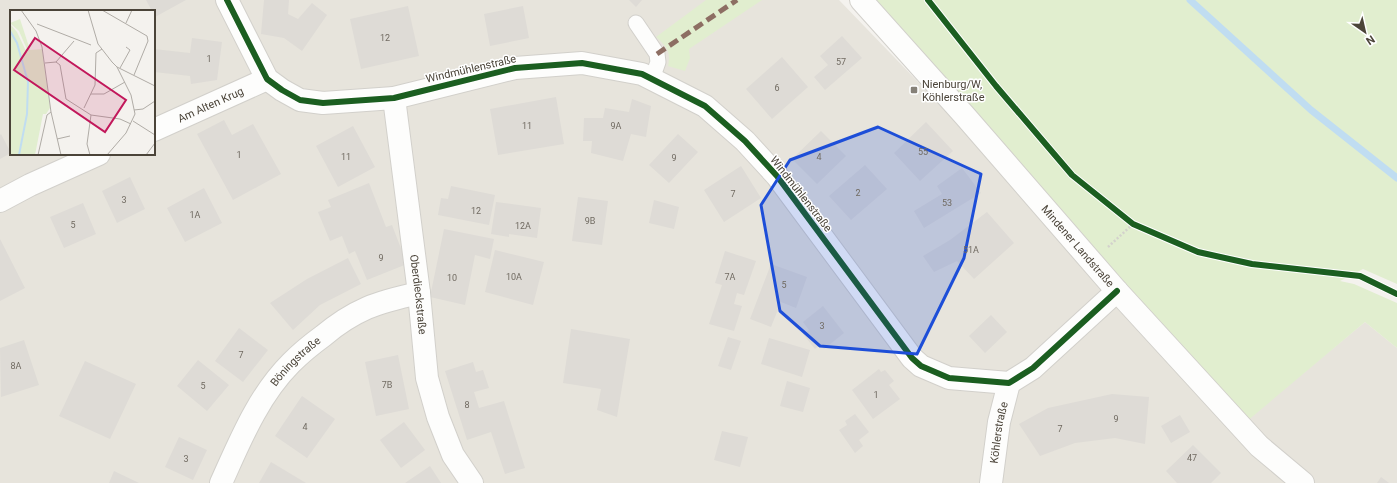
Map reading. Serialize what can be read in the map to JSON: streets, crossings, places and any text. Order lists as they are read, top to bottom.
{
  "streets": {
    "street": [
      "Windmühlenstraße",
      "Am Alten Krug",
      "Mindener Landstraße",
      "Oberdieckstraße",
      "Böningstraße",
      "Köhlerstraße"
    ]
  },
  "crossings": [
    ["Windmühlenstraße", "Am Alten Krug"],
    ["Windmühlenstraße", "Oberdieckstraße"],
    ["Windmühlenstraße", "Köhlerstraße"],
    ["Oberdieckstraße", "Böningstraße"]
  ],
  "places": {
    "transit": ["Nienburg/W, Köhlerstraße"]
  },
  "house_numbers": [
    "12",
    "1",
    "57",
    "6",
    "11",
    "9A",
    "55",
    "1",
    "11",
    "4",
    "9",
    "2",
    "7",
    "3",
    "53",
    "12",
    "1A",
    "9B",
    "5",
    "12A",
    "51A",
    "9",
    "10A",
    "7A",
    "10",
    "5",
    "3",
    "7",
    "8A",
    "7B",
    "5",
    "1",
    "8",
    "9",
    "4",
    "7",
    "47",
    "3"
  ],
  "north": "bottom right"
}
